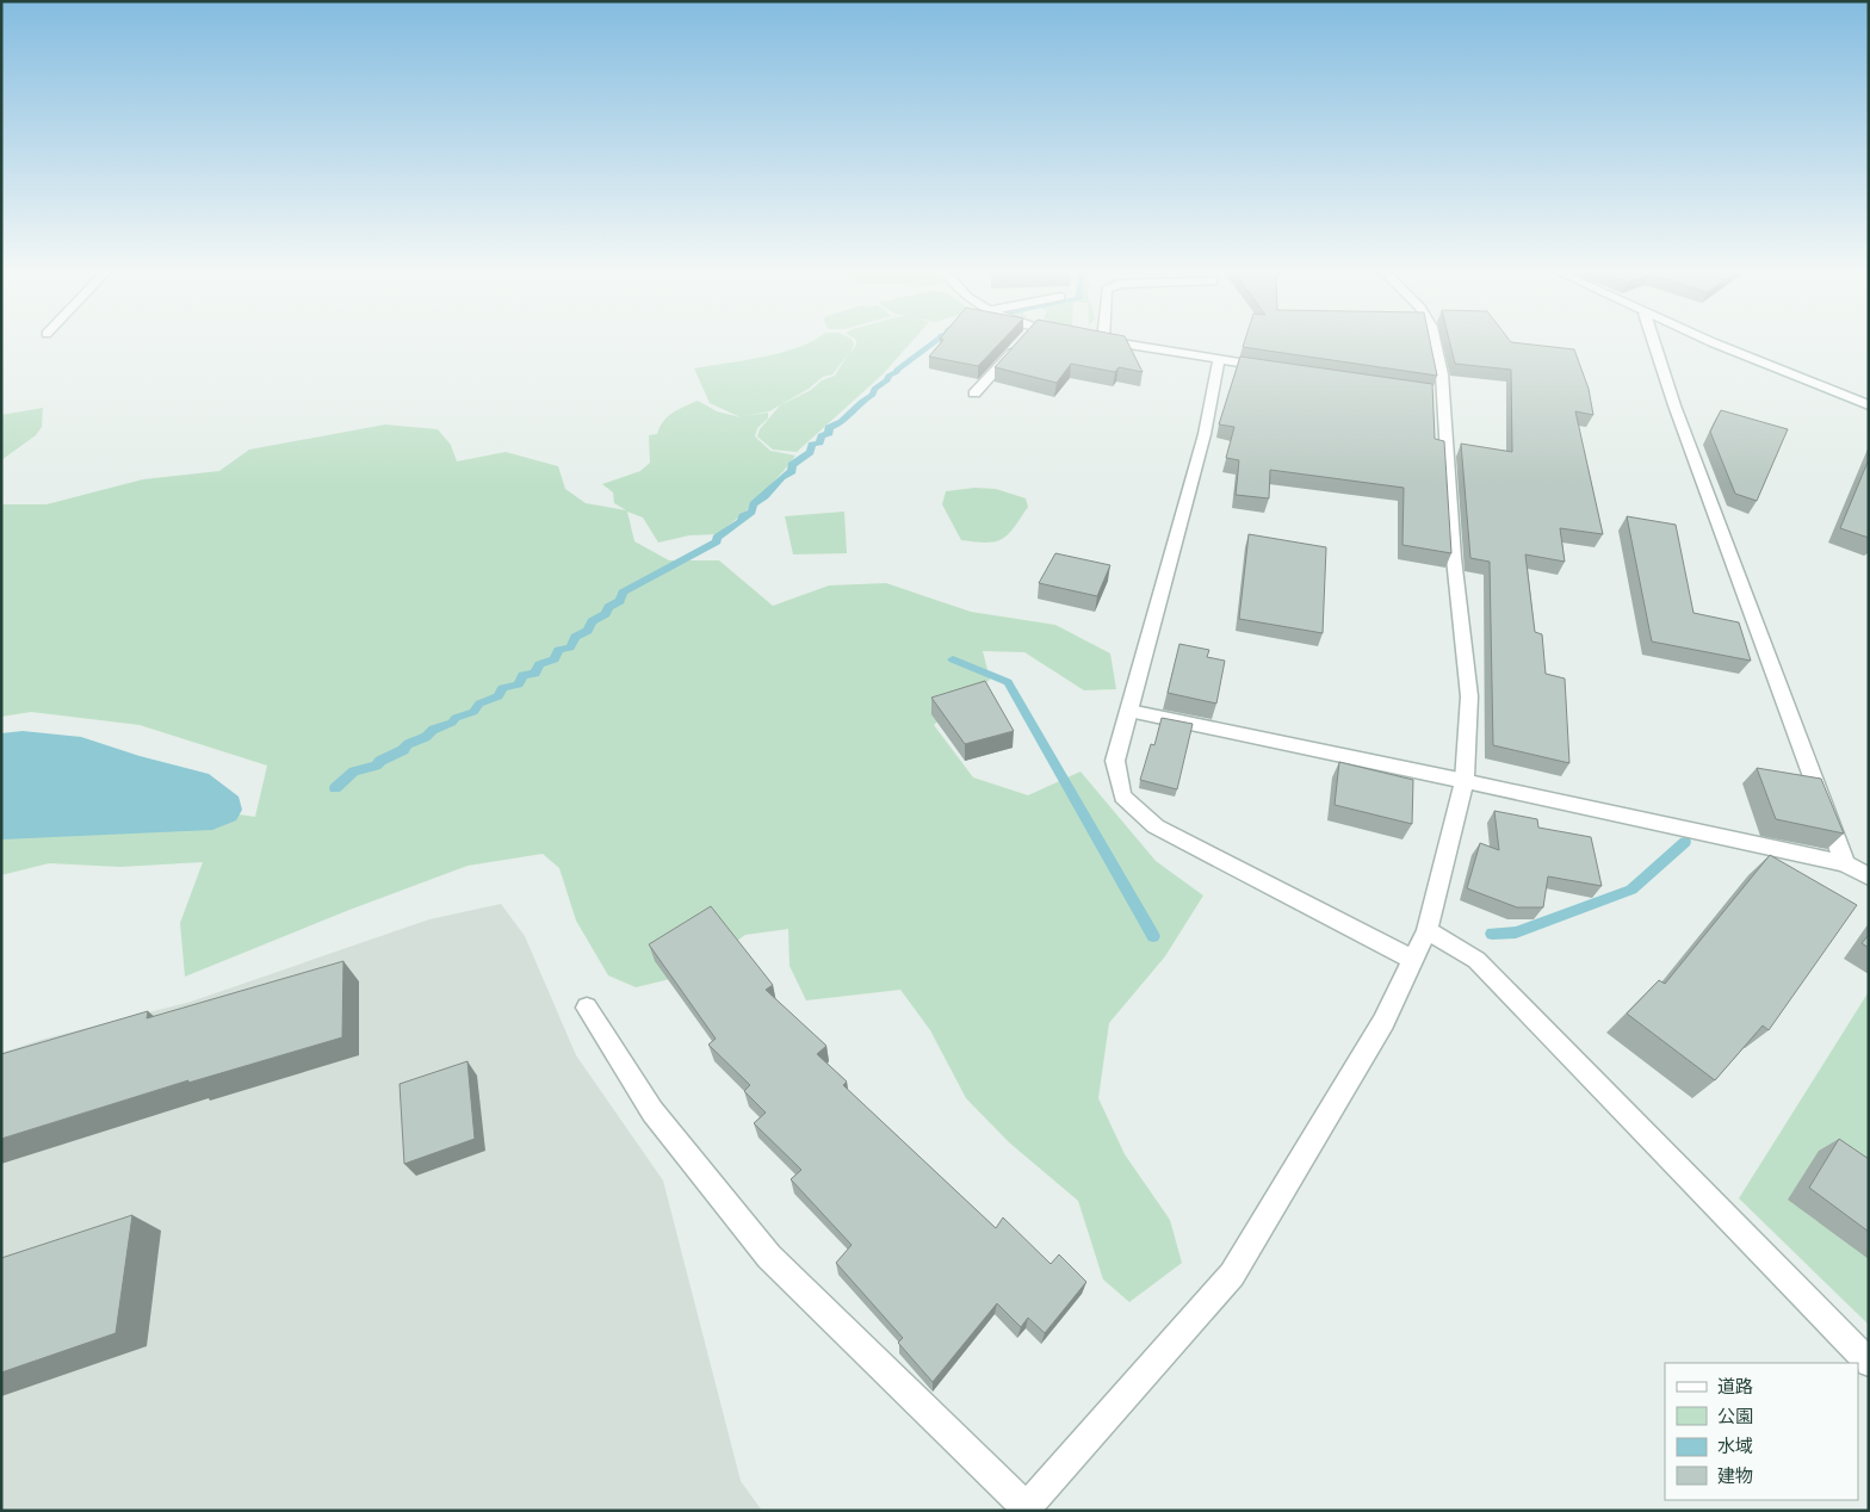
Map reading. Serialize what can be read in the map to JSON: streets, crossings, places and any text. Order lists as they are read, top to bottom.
{
  "legend": [
    "道路",
    "公園",
    "水域",
    "建物"
  ]
}
